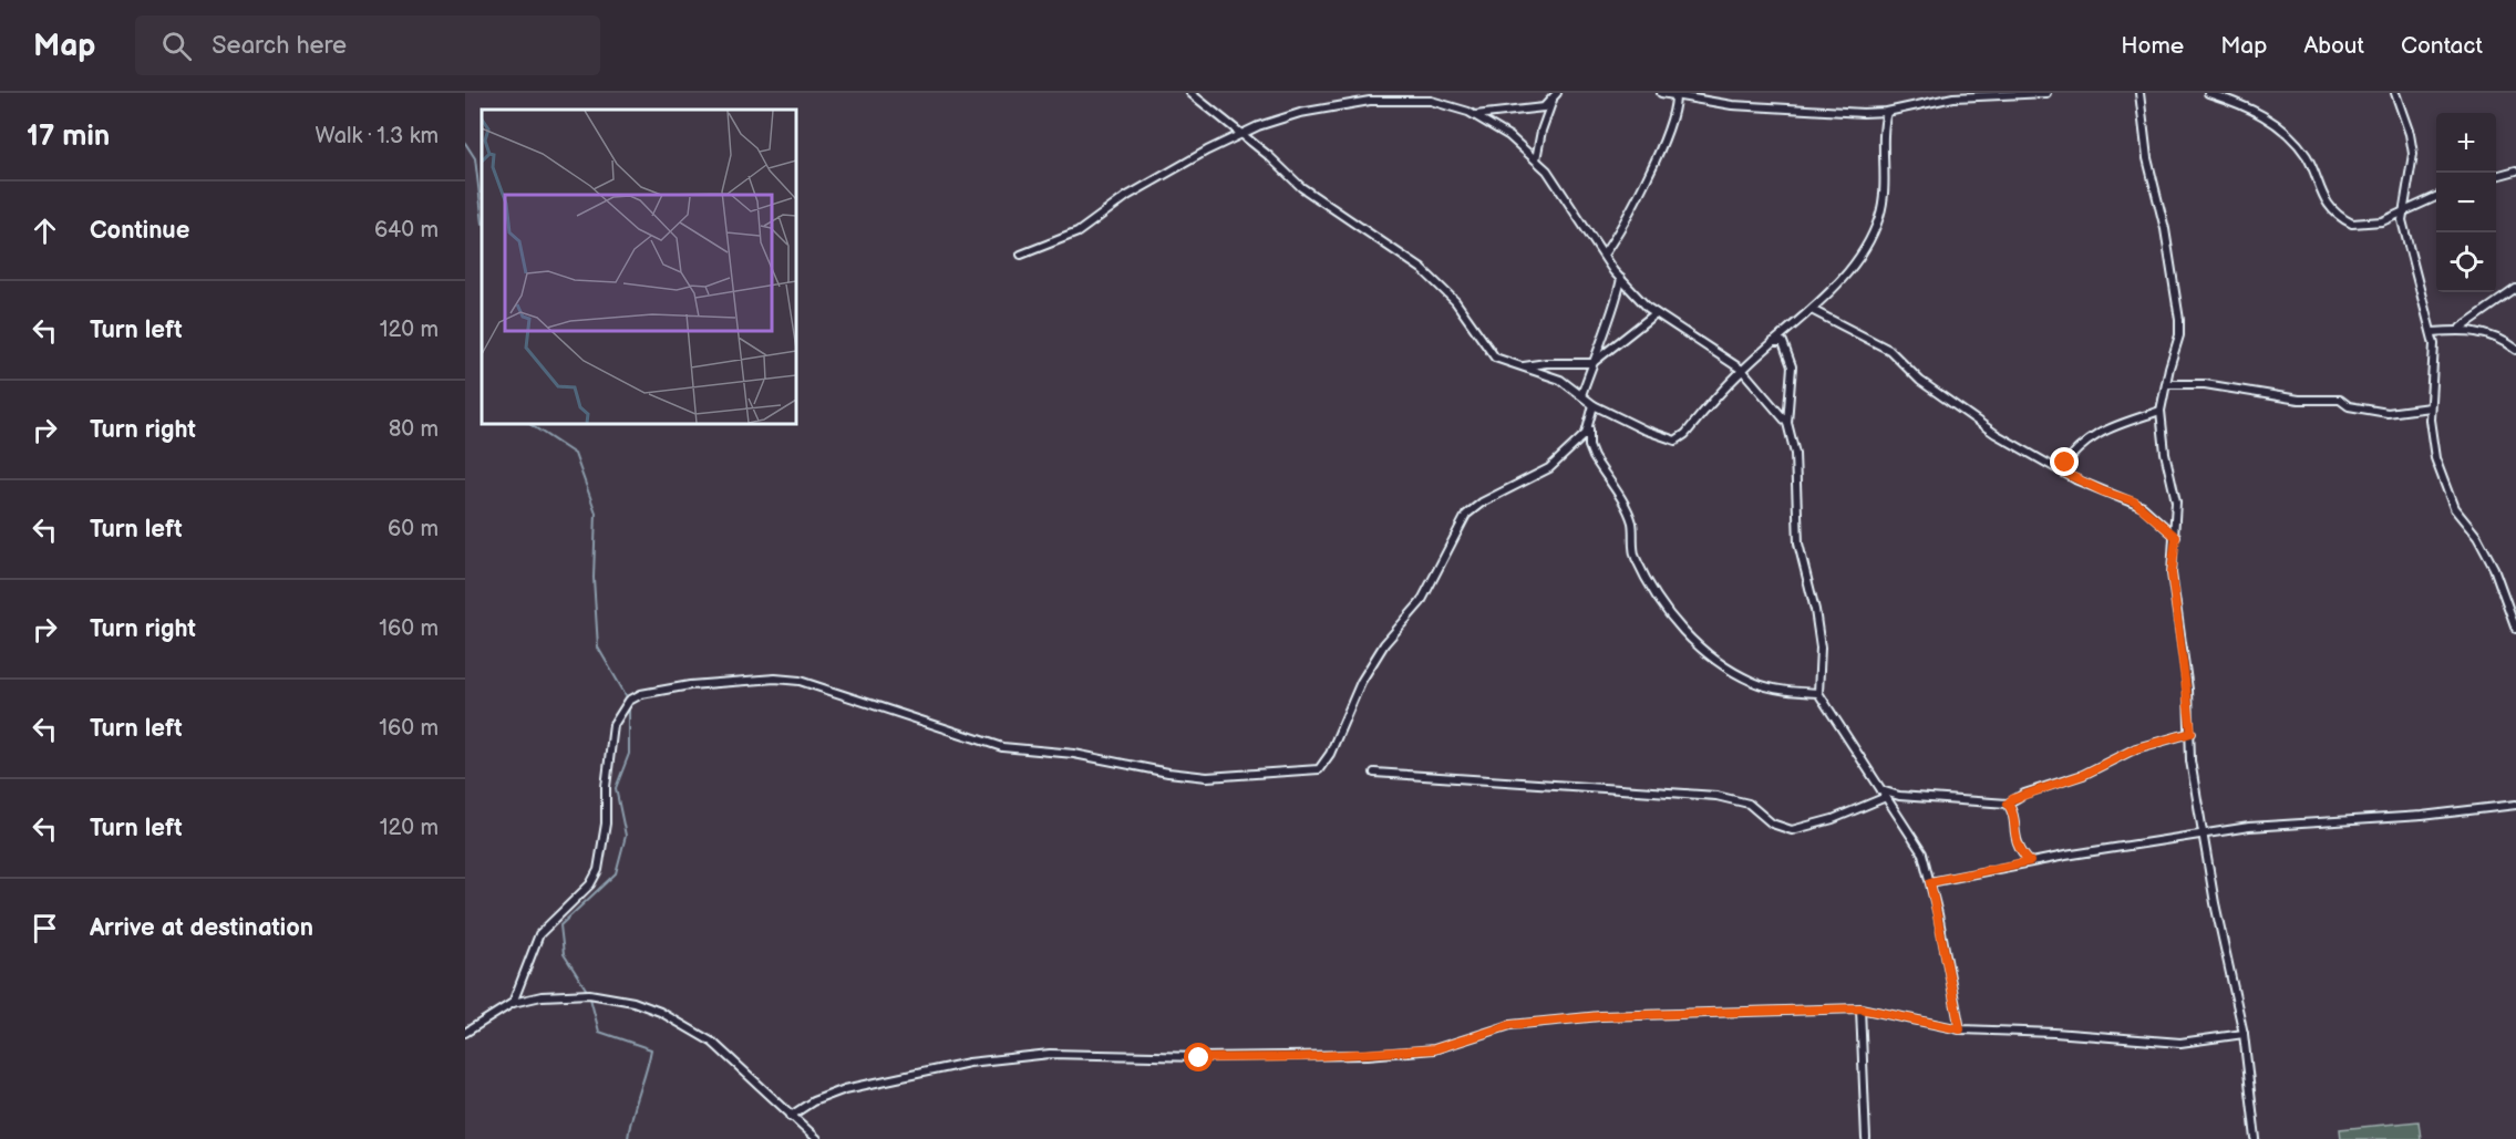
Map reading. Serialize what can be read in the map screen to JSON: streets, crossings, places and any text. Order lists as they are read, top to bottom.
{
  "page": {
    "header": "Map",
    "search": "Search here",
    "nav": [
      "Home",
      "Map",
      "About",
      "Contact"
    ],
    "heading": ["17 min", "Walk · 1.3 km"],
    "map_buttons": ["+", "−"],
    "list": [
      ["Continue", "640 m"],
      ["Turn left", "120 m"],
      ["Turn right", "80 m"],
      ["Turn left", "60 m"],
      ["Turn right", "160 m"],
      ["Turn left", "160 m"],
      ["Turn left", "120 m"],
      "Arrive at destination"
    ]
  }
}
